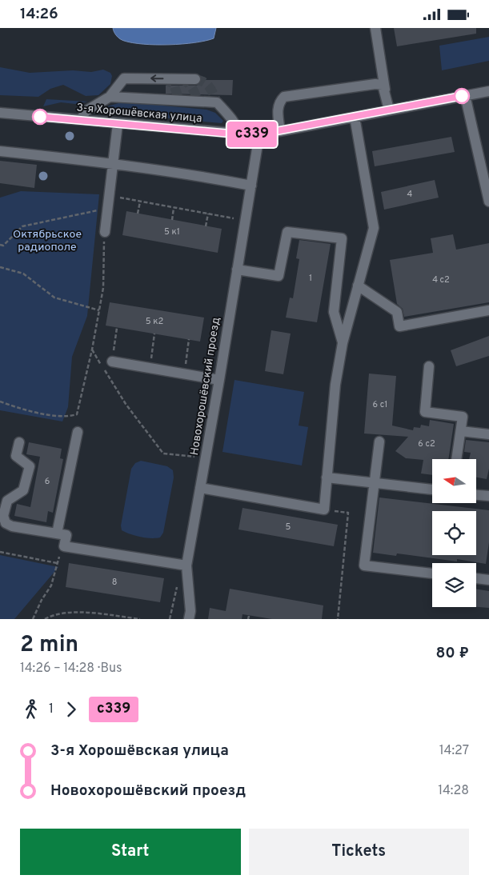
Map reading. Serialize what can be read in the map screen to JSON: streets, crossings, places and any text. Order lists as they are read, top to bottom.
{
  "streets": {
    "street": ["3-я Хорошёвская улица", "Новохорошёвский проезд"]
  },
  "crossings": [
    ["3-я Хорошёвская улица", "Новохорошёвский проезд"]
  ],
  "parks": ["Октябрьское радиополе"],
  "lines": ["bus line с339"],
  "house_numbers": [
    "4",
    "5 к1",
    "1",
    "4 с2",
    "5 к2",
    "6 с1",
    "6 с2",
    "6",
    "5",
    "8"
  ],
  "north": "left",
  "page": {
    "status": "14:26",
    "on_map": "с339",
    "heading": ["2 min", "14:26 – 14:28 · Bus", "80 ₽"],
    "legs": ["1", "с339"],
    "list": [
      {
        "name": "3-я Хорошёвская улица",
        "value": "14:27"
      },
      {
        "name": "Новохорошёвский проезд",
        "value": "14:28"
      }
    ],
    "buttons": ["Start", "Tickets"]
  }
}
